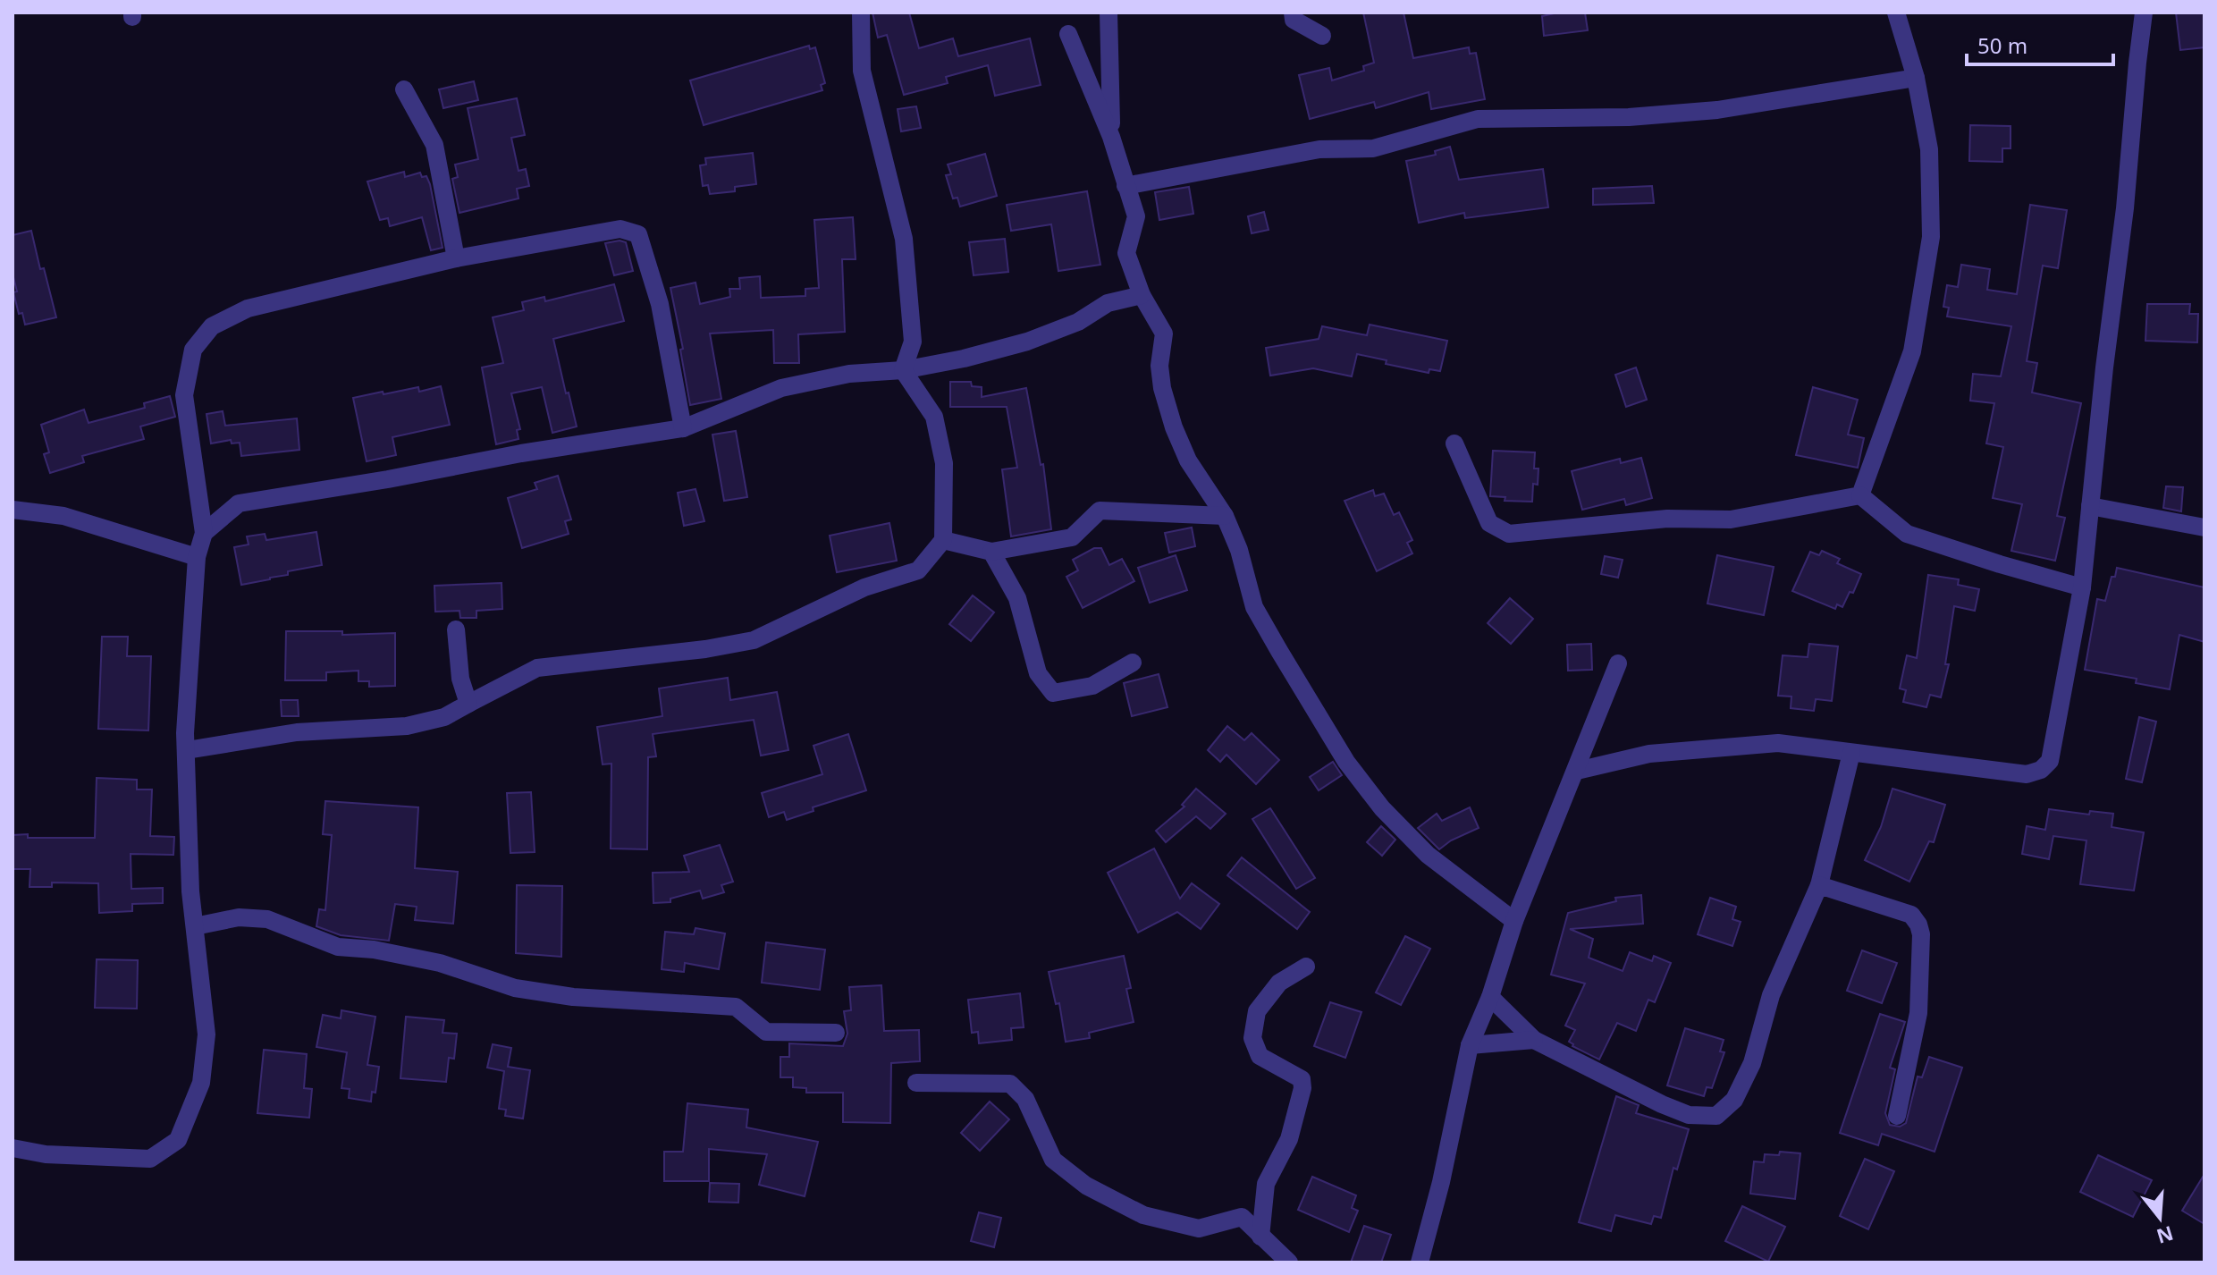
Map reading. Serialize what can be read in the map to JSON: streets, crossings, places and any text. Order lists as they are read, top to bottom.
{
  "scale_bar": "50 m",
  "north": "bottom"
}
